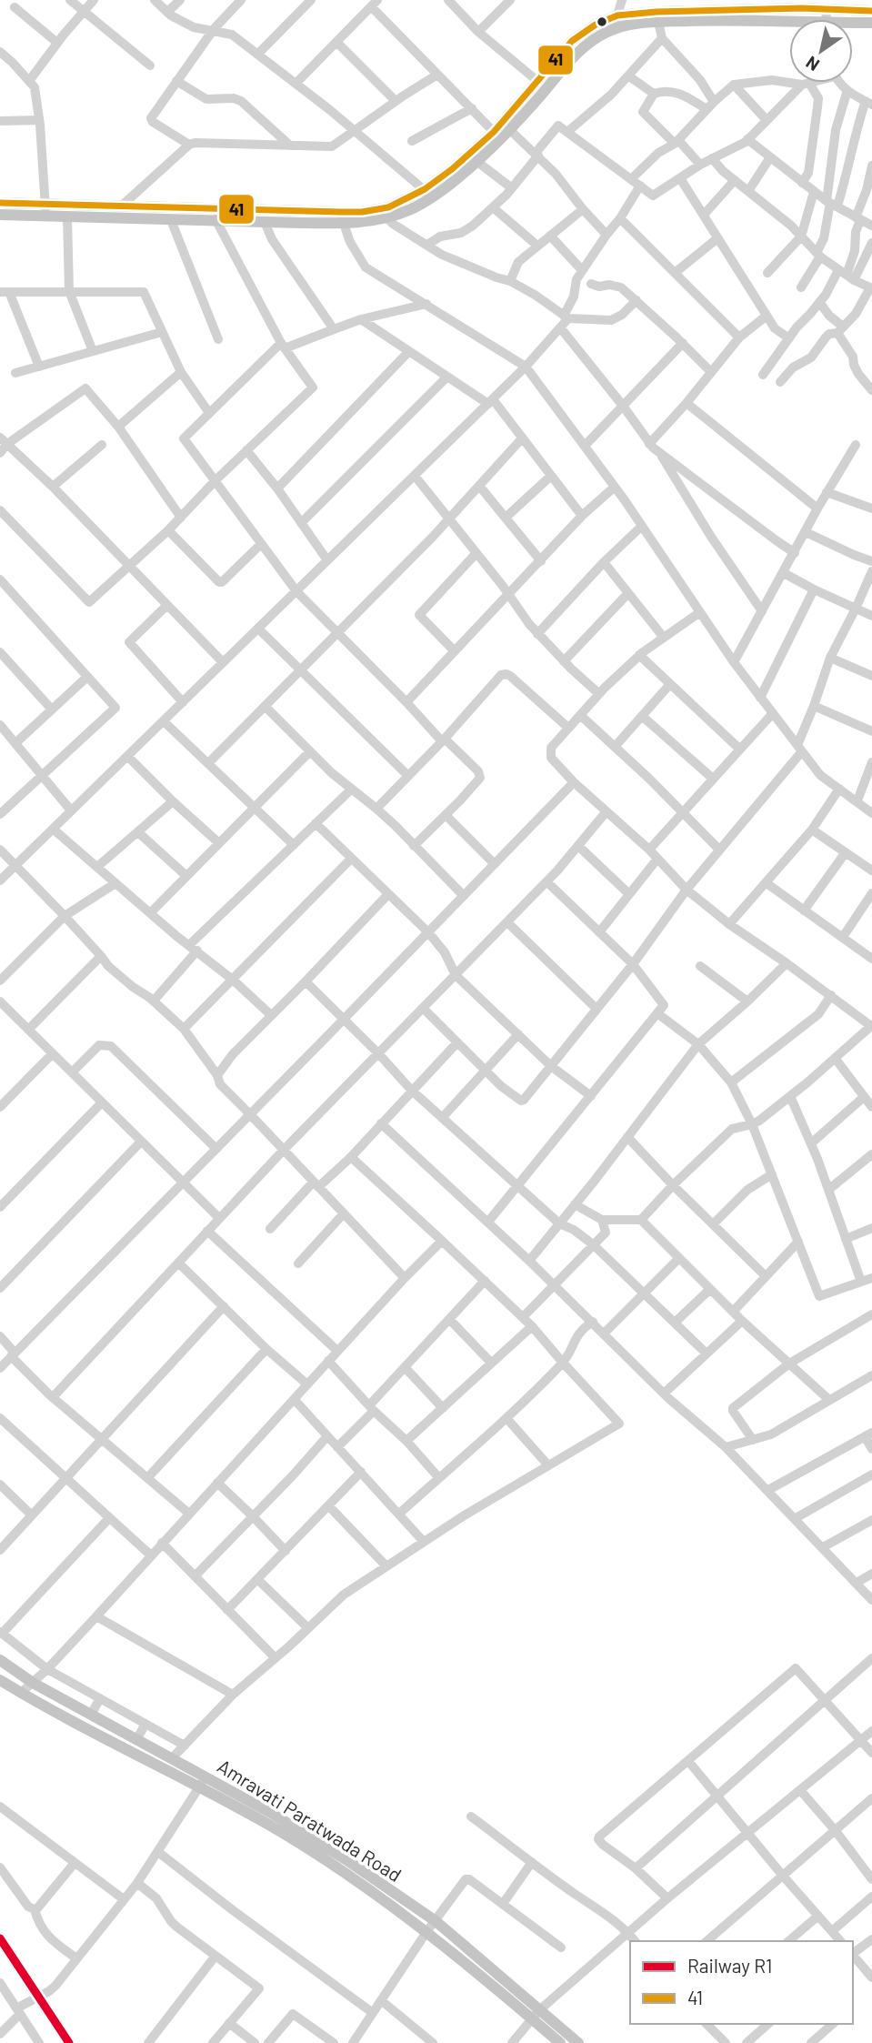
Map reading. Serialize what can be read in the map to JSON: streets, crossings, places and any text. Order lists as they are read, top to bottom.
{
  "streets": {
    "main road": ["Amravati Paratwada Road"]
  },
  "lines": ["transit line 41", "rail line R1"],
  "legend": ["Railway R1", "41"],
  "north": "bottom left"
}
